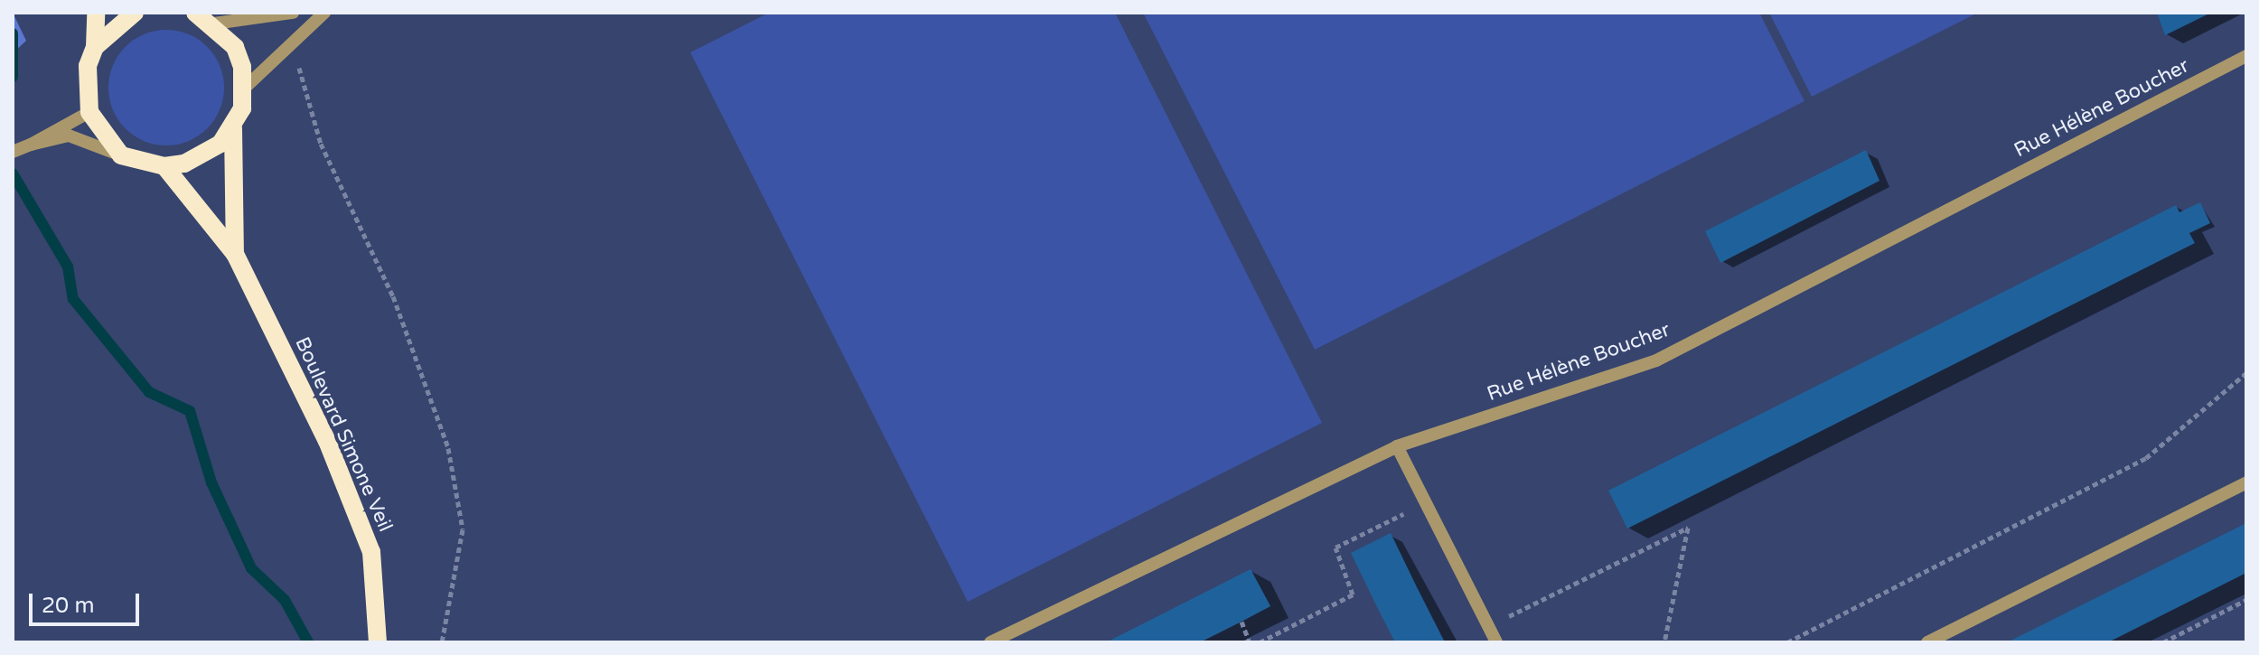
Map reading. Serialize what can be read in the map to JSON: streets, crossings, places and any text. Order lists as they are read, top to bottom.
{
  "streets": {
    "main road": ["Boulevard Simone Veil"],
    "street": ["Rue Hélène Boucher"]
  },
  "scale_bar": "20 m"
}
